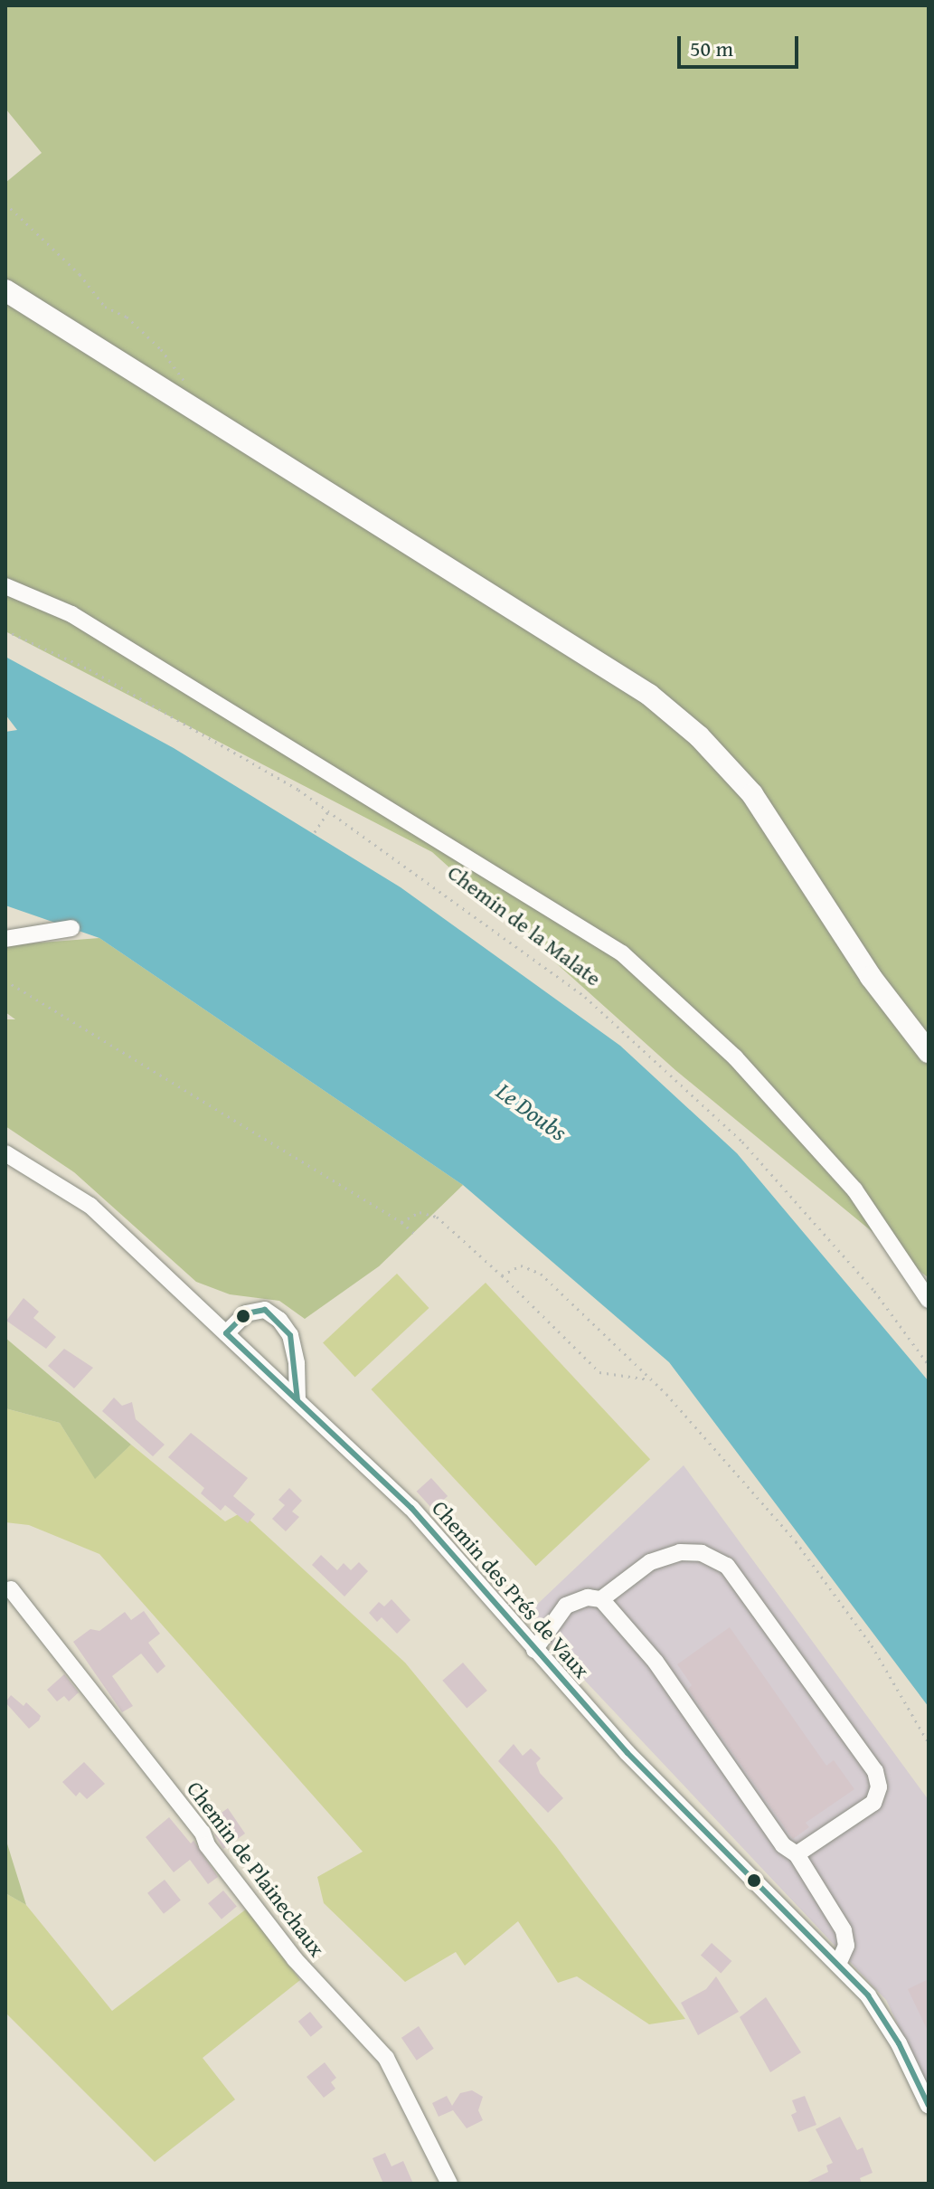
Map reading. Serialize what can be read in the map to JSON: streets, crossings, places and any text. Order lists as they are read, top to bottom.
{
  "streets": {
    "street": ["Chemin de la Malate", "Chemin des Prés de Vaux", "Chemin de Plainechaux"]
  },
  "water": ["Le Doubs"],
  "scale_bar": "50 m"
}
